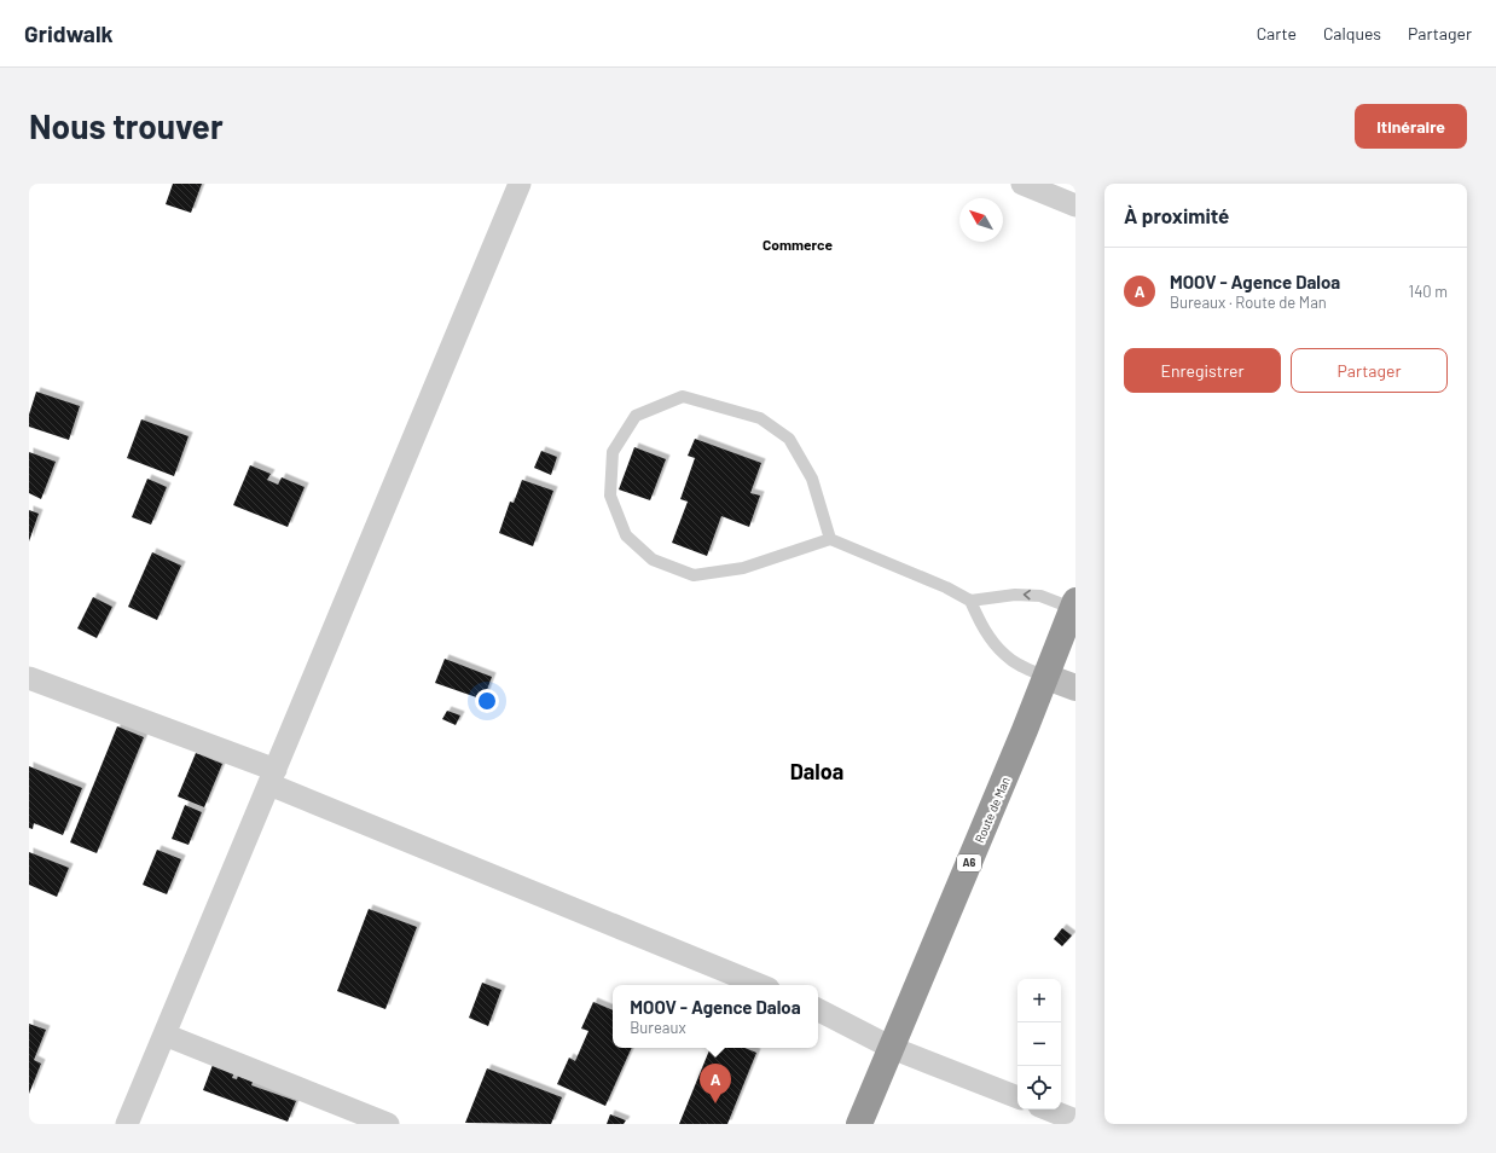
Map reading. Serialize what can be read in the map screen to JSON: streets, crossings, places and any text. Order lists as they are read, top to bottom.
{
  "streets": {
    "highway": ["Route de Man", "A6"]
  },
  "districts": ["Commerce", "Daloa"],
  "north": "top left",
  "page": {
    "header": "Gridwalk",
    "nav": ["Carte", "Calques", "Partager"],
    "buttons": [
      "Itinéraire",
      ["Enregistrer", "Partager"]
    ],
    "title": "Nous trouver",
    "heading": "À proximité",
    "list": [
      {
        "mark": "A",
        "name": "MOOV - Agence Daloa",
        "note": "Bureaux · Route de Man",
        "value": "140 m"
      }
    ],
    "map_buttons": ["+", "−"],
    "popup": ["MOOV - Agence Daloa", "Bureaux"],
    "pins": "A"
  }
}
